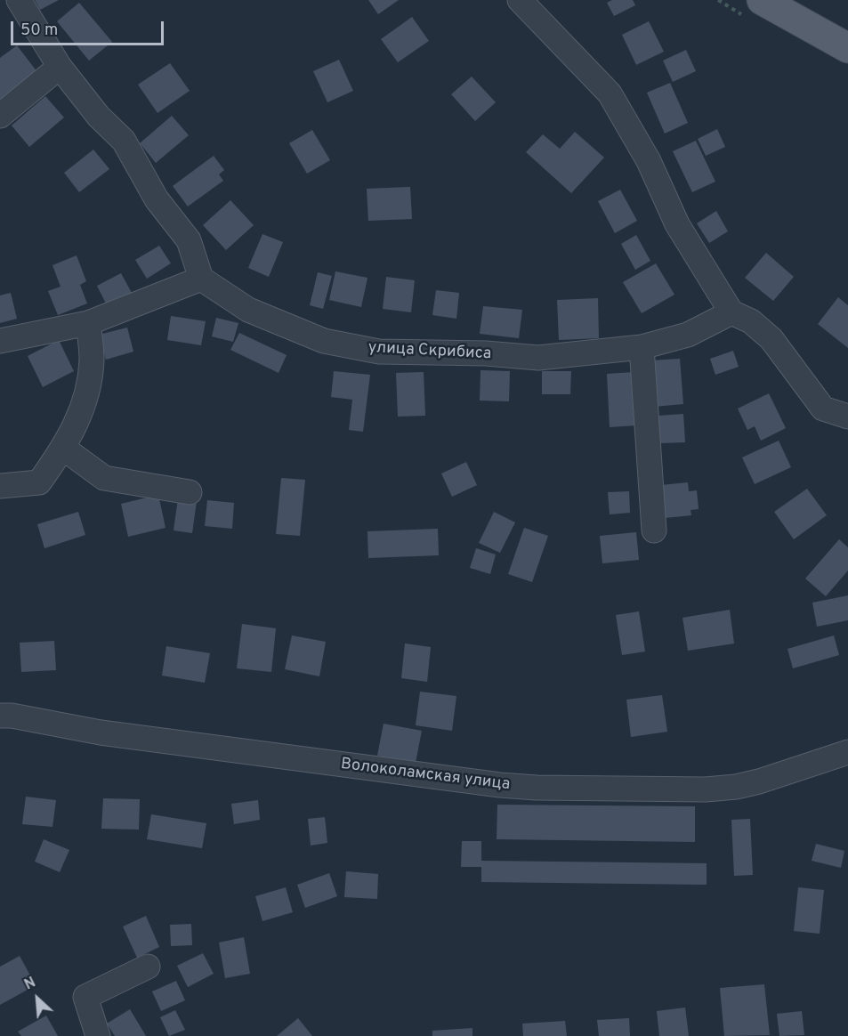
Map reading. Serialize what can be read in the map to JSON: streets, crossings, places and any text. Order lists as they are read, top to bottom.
{
  "streets": {
    "street": ["улица Скрибиса", "Волоколамская улица"]
  },
  "scale_bar": "50 m",
  "north": "top left"
}
